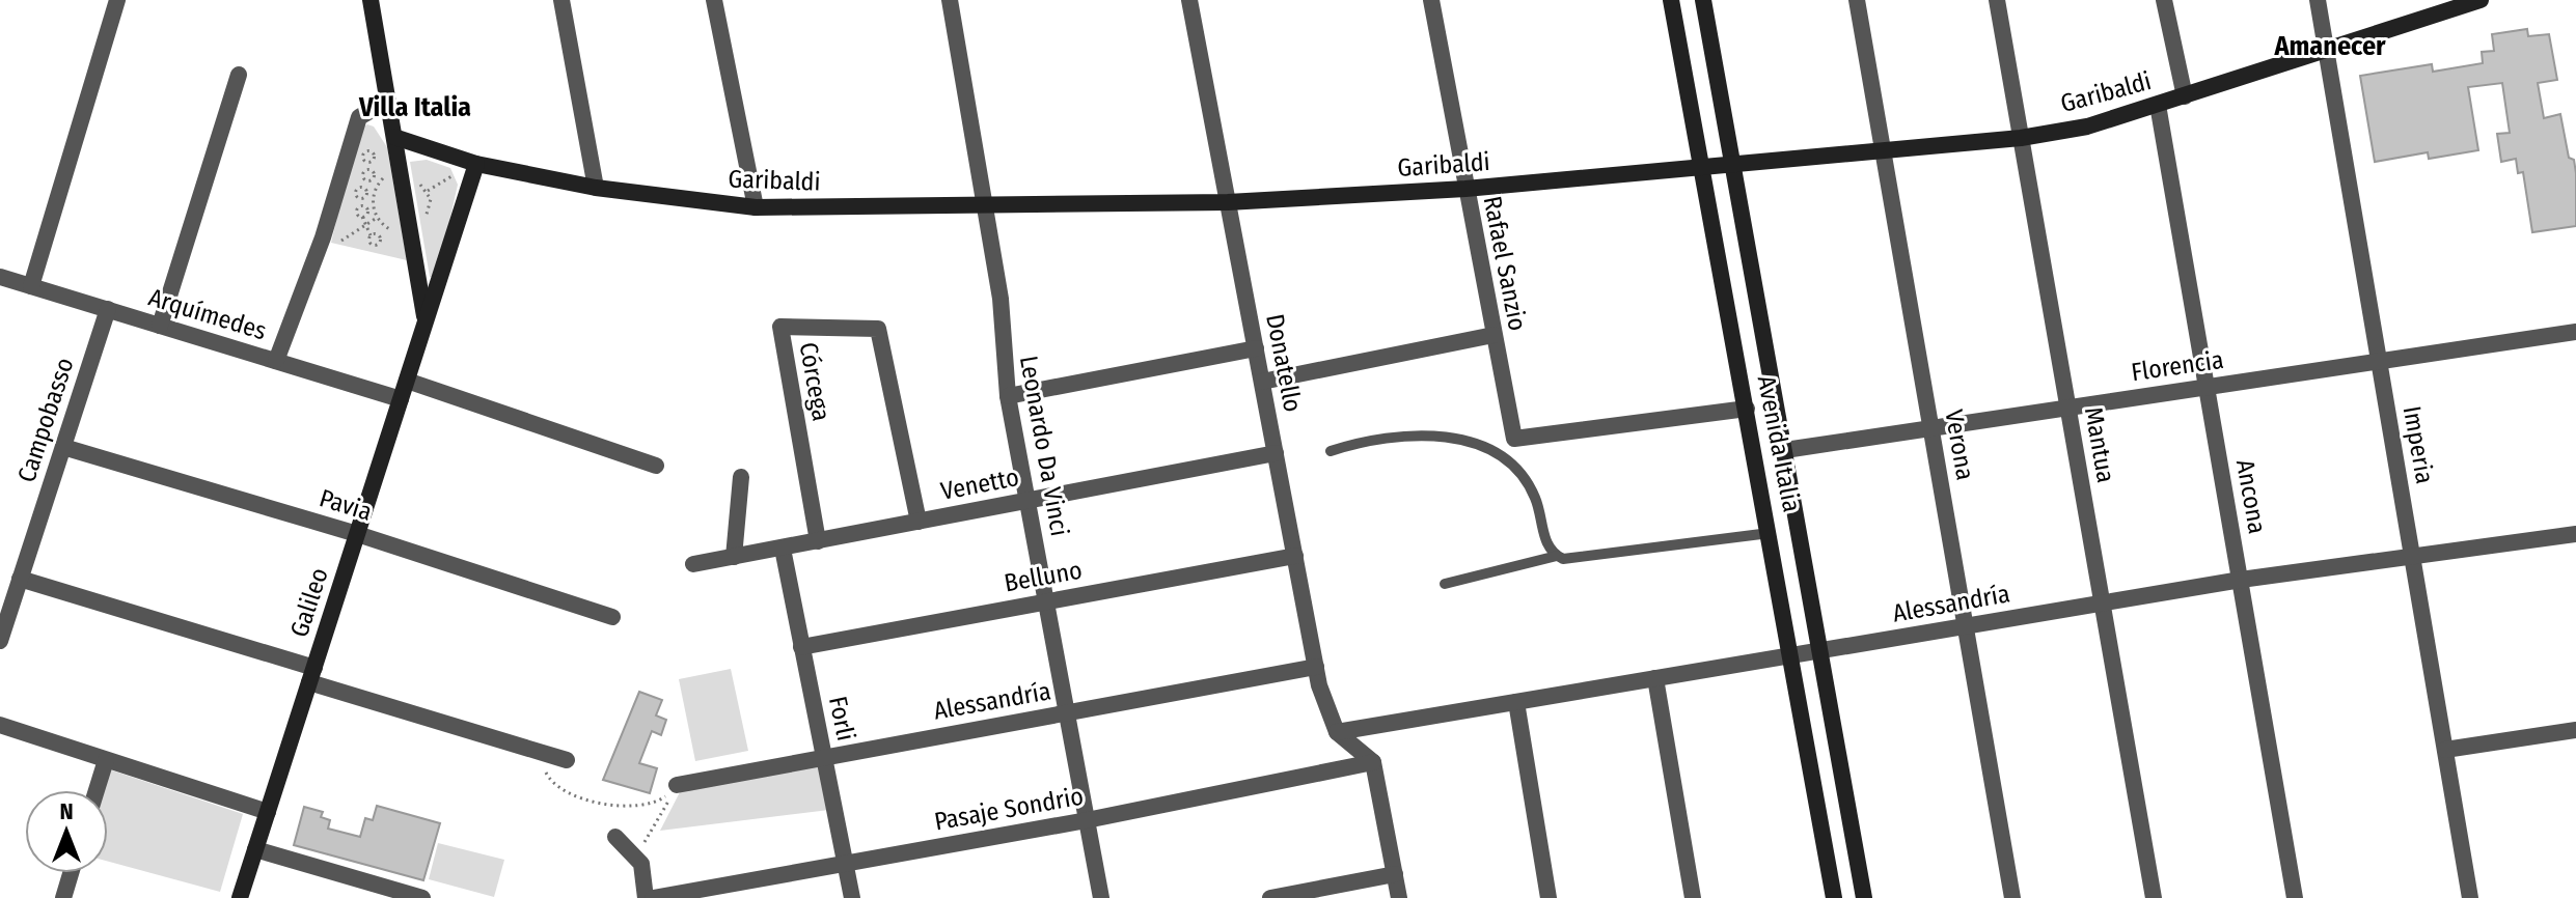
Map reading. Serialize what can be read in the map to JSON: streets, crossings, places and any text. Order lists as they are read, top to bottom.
{
  "streets": {
    "street": [
      "Garibaldi",
      "Rafael Sanzio",
      "Arquímedes",
      "Donatello",
      "Florencia",
      "Córcega",
      "Campobasso",
      "Avenida Italia",
      "Verona",
      "Mantua",
      "Imperia",
      "Leonardo Da Vinci",
      "Venetto",
      "Ancona",
      "Pavia",
      "Belluno",
      "Galileo",
      "Alessandría",
      "Forli",
      "Pasaje Sondrio"
    ]
  },
  "crossings": [
    ["Garibaldi", "Rafael Sanzio"],
    ["Garibaldi", "Donatello"],
    ["Garibaldi", "Avenida Italia"],
    ["Garibaldi", "Verona"],
    ["Garibaldi", "Mantua"],
    ["Garibaldi", "Imperia"],
    ["Garibaldi", "Leonardo Da Vinci"],
    ["Garibaldi", "Ancona"],
    ["Garibaldi", "Galileo"],
    ["Rafael Sanzio", "Avenida Italia"],
    ["Arquímedes", "Campobasso"],
    ["Arquímedes", "Galileo"],
    ["Donatello", "Venetto"],
    ["Donatello", "Belluno"],
    ["Donatello", "Alessandría"],
    ["Florencia", "Avenida Italia"],
    ["Florencia", "Verona"],
    ["Florencia", "Mantua"],
    ["Florencia", "Imperia"],
    ["Florencia", "Ancona"],
    ["Córcega", "Venetto"],
    ["Campobasso", "Pavia"],
    ["Avenida Italia", "Alessandría"],
    ["Verona", "Alessandría"],
    ["Mantua", "Alessandría"],
    ["Imperia", "Alessandría"],
    ["Leonardo Da Vinci", "Venetto"],
    ["Leonardo Da Vinci", "Belluno"],
    ["Leonardo Da Vinci", "Alessandría"],
    ["Leonardo Da Vinci", "Pasaje Sondrio"],
    ["Venetto", "Forli"],
    ["Ancona", "Alessandría"],
    ["Pavia", "Galileo"],
    ["Belluno", "Forli"],
    ["Alessandría", "Forli"],
    ["Forli", "Pasaje Sondrio"]
  ],
  "districts": ["Amanecer", "Villa Italia"],
  "north": "top"
}
